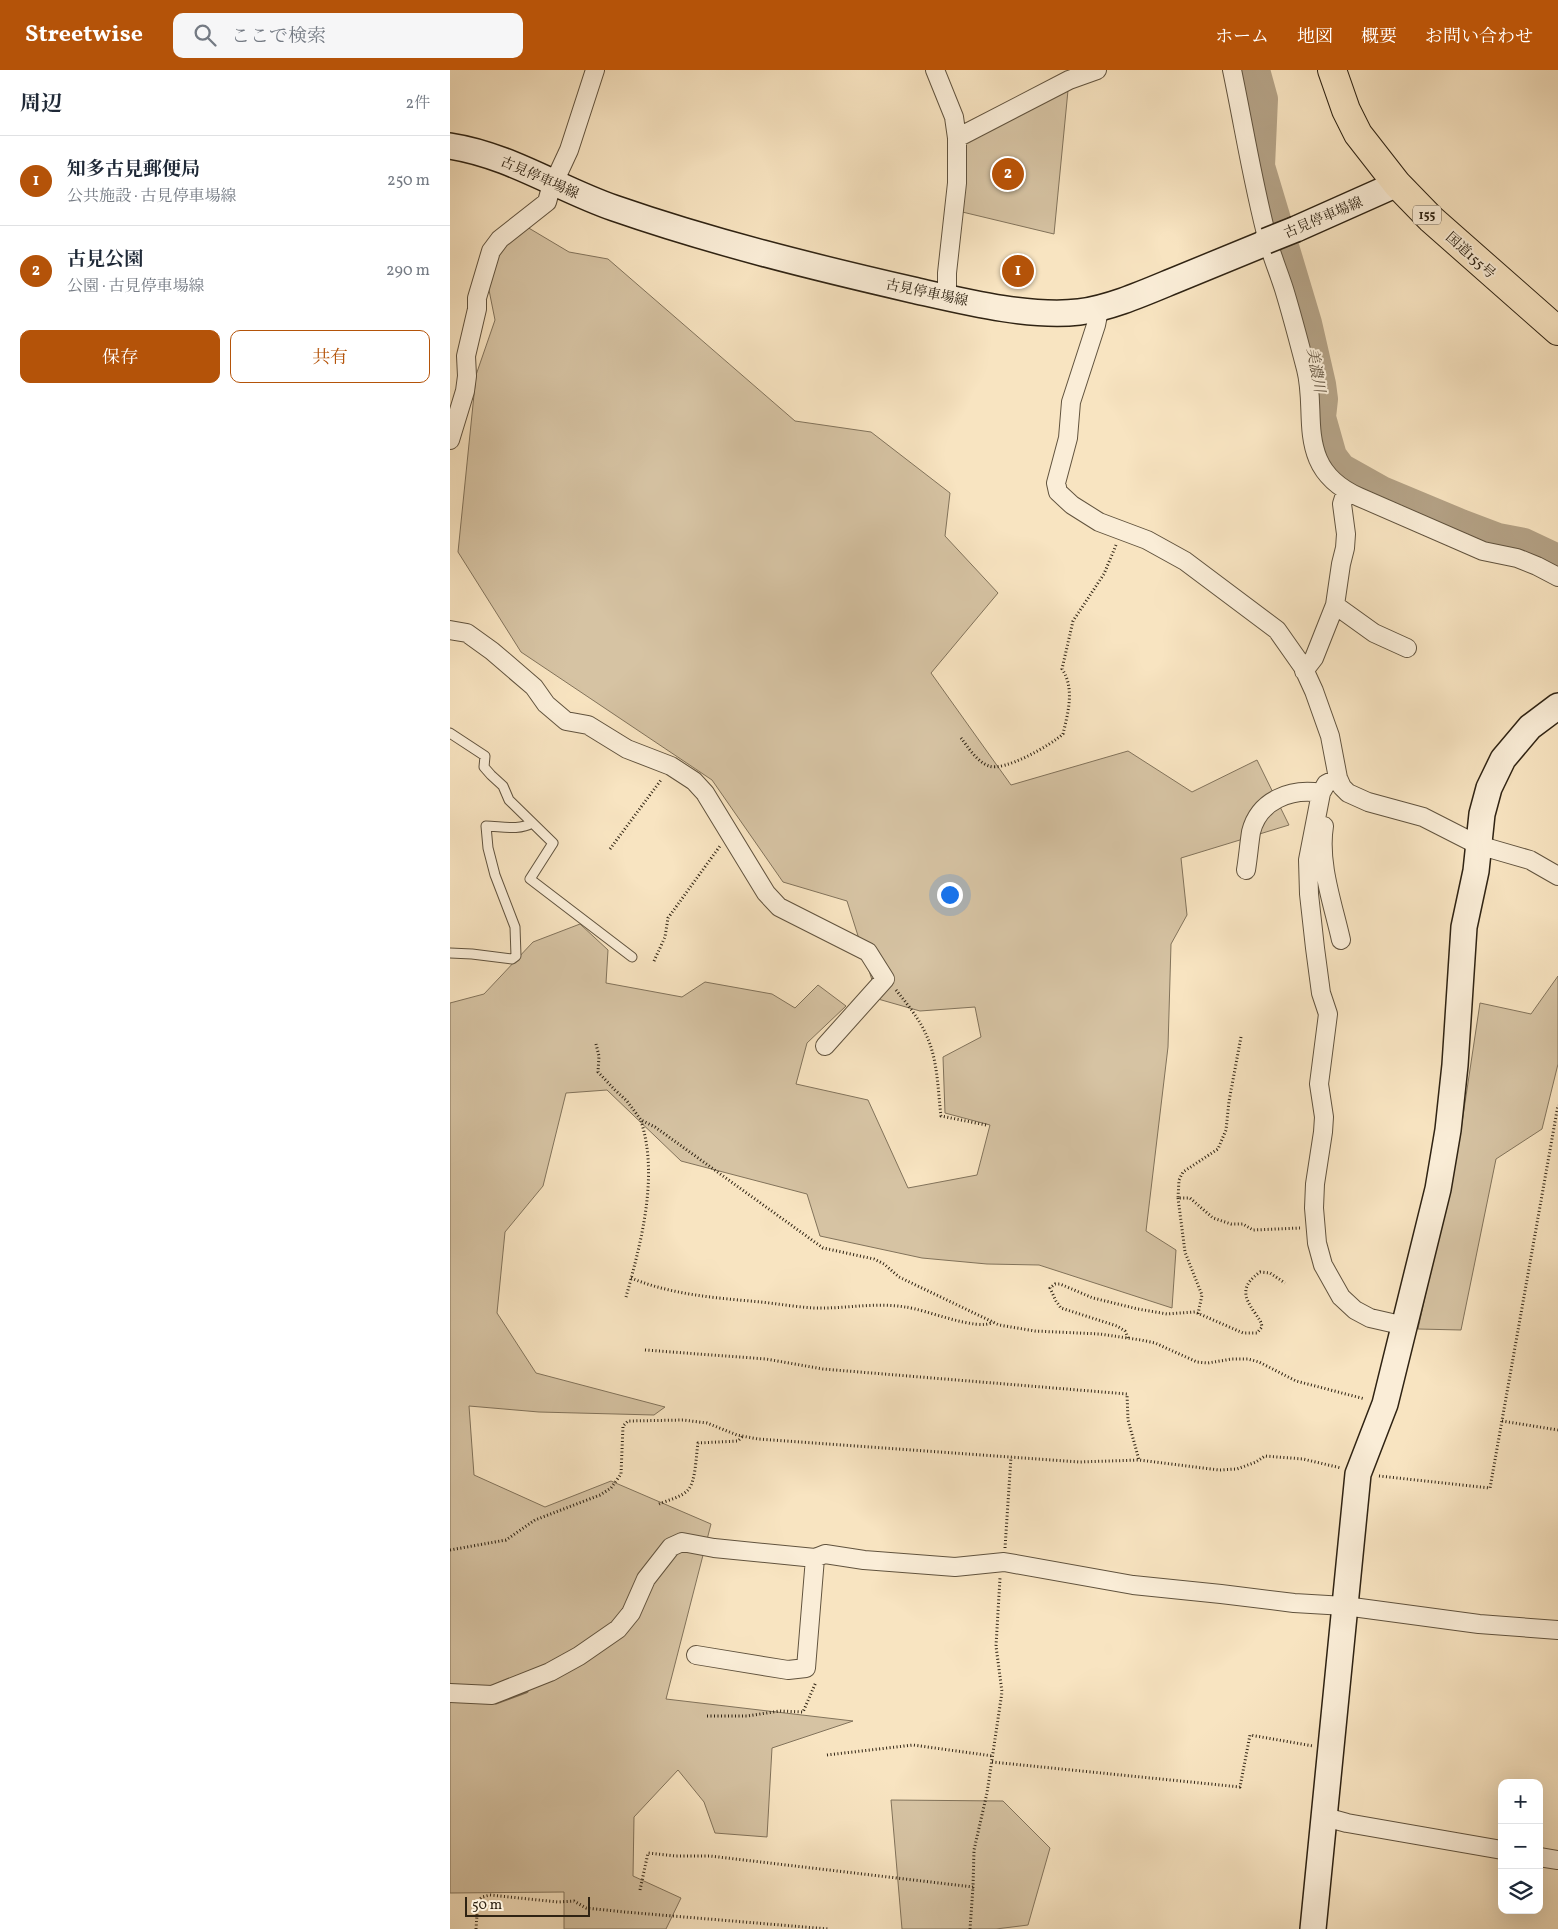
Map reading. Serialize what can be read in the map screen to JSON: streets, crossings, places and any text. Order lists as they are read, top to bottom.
{
  "streets": {
    "highway": ["155", "国道155号"],
    "street": ["古見停車場線"]
  },
  "crossings": [
    ["古見停車場線", "国道155号"]
  ],
  "water": ["美濃川"],
  "scale_bar": "50 m",
  "page": {
    "header": "Streetwise",
    "search": "ここで検索",
    "nav": [
      "ホーム",
      "地図",
      "概要",
      "お問い合わせ"
    ],
    "heading": ["周辺", "2件"],
    "list": [
      {
        "mark": "1",
        "name": "知多古見郵便局",
        "note": "公共施設 · 古見停車場線",
        "value": "250 m"
      },
      {
        "mark": "2",
        "name": "古見公園",
        "note": "公園 · 古見停車場線",
        "value": "290 m"
      }
    ],
    "pins": ["2", "1"],
    "buttons": ["保存", "共有"],
    "map_buttons": ["+", "−"],
    "scale": "50 m"
  }
}
